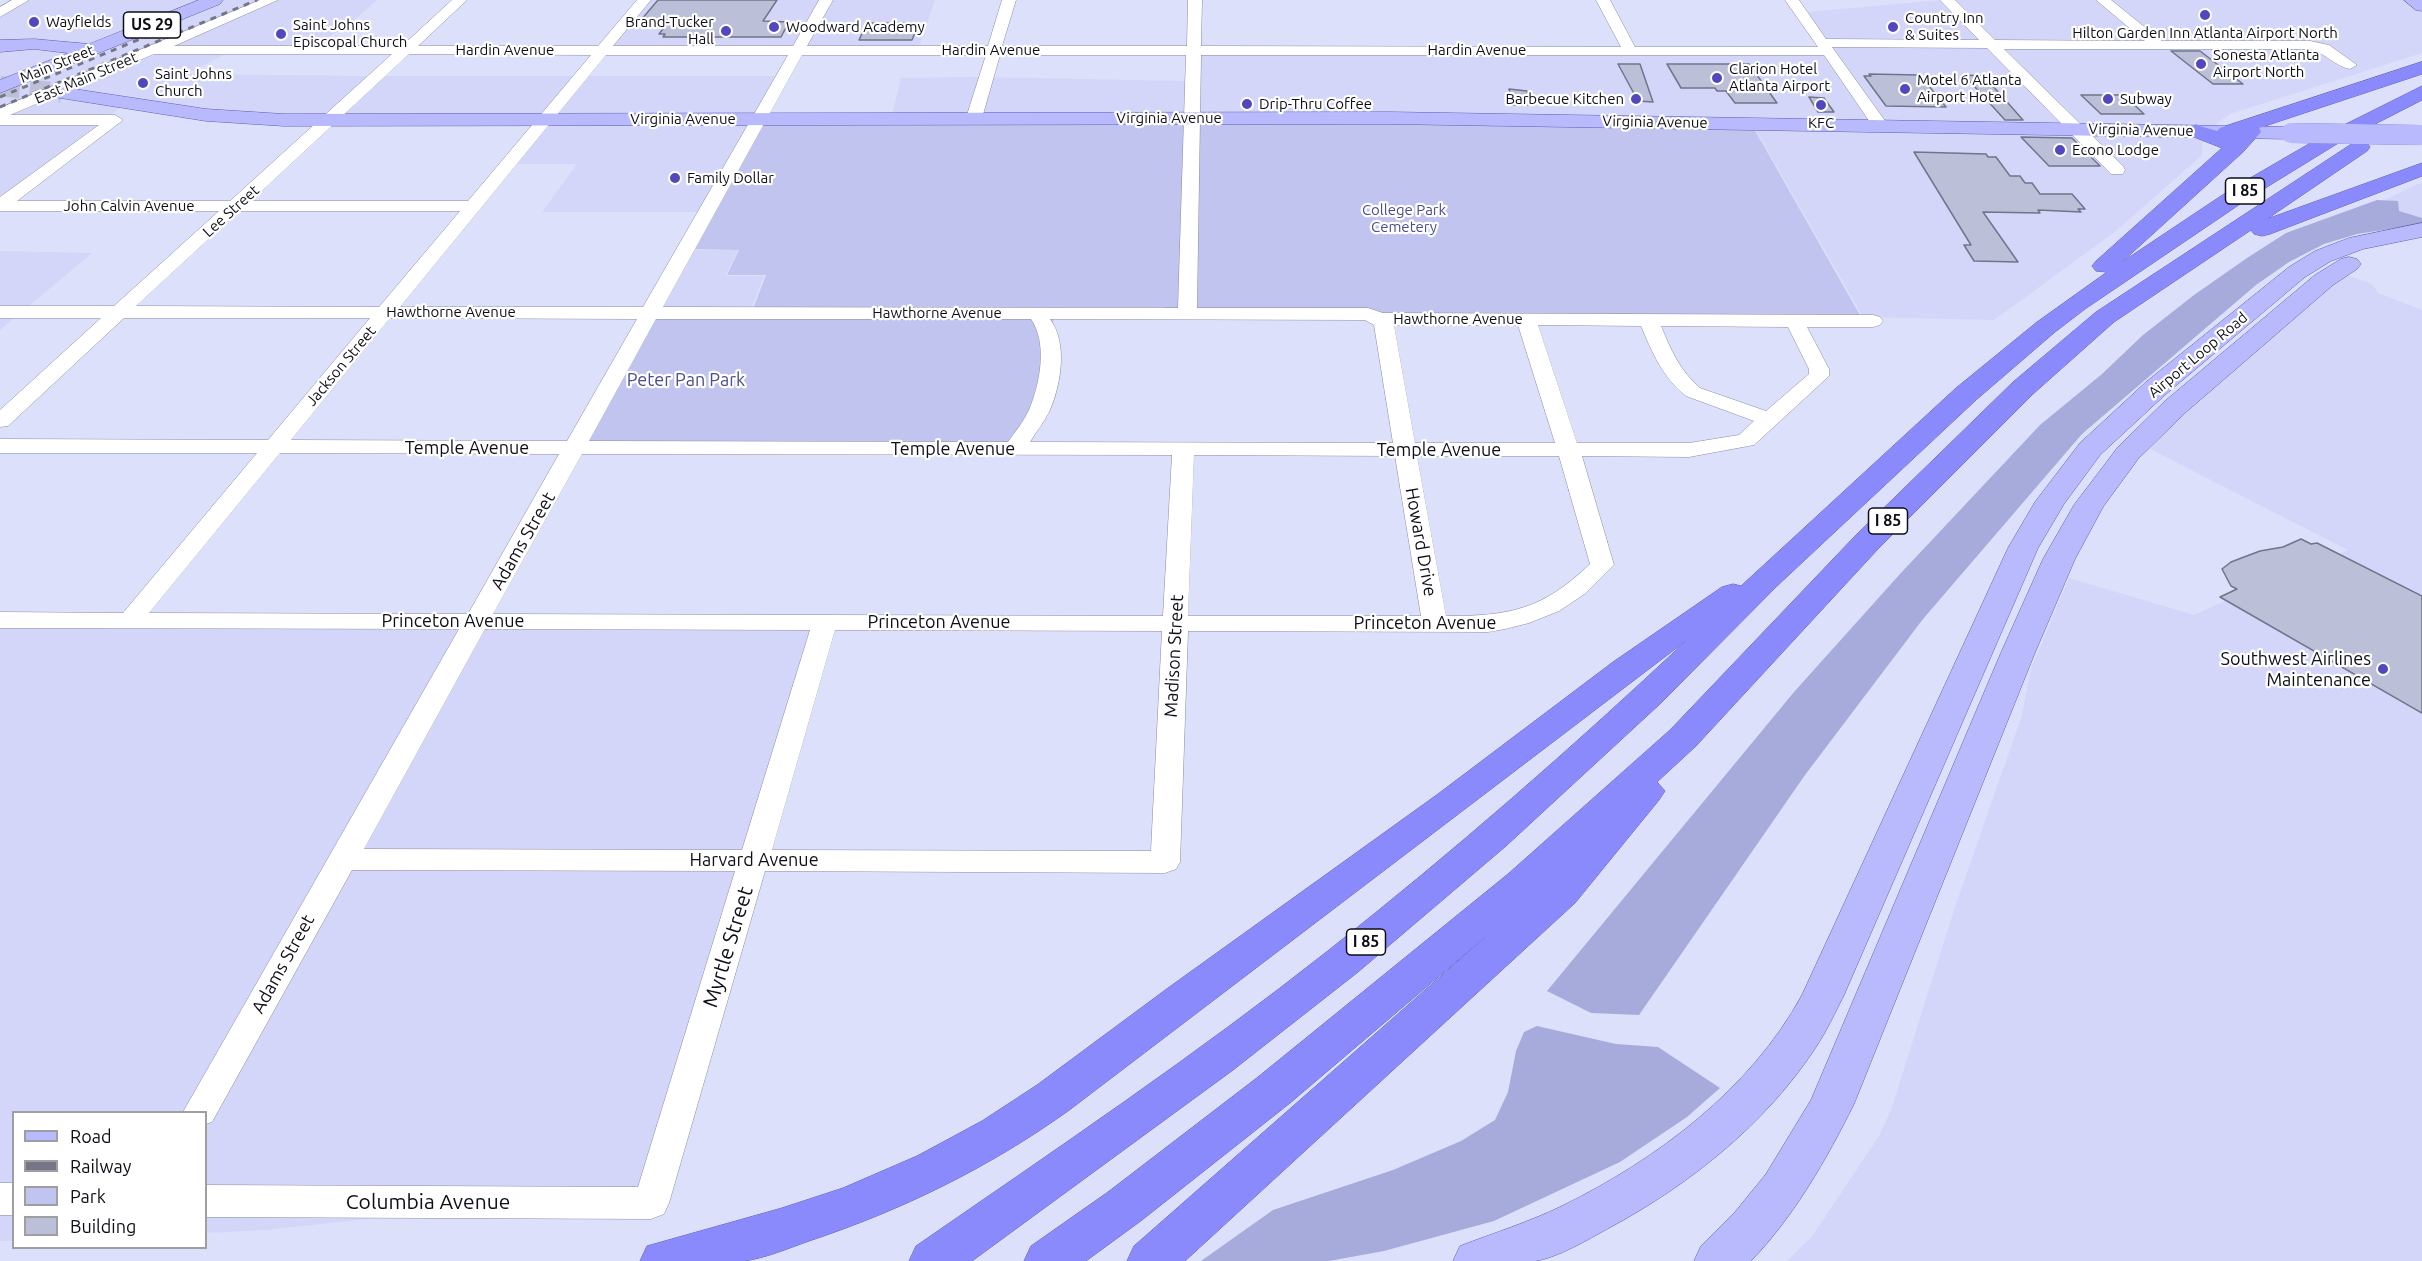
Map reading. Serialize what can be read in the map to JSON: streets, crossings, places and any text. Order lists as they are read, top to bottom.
{
  "streets": {
    "highway": ["I 85"],
    "main road": [
      "US 29",
      "Main Street",
      "Virginia Avenue",
      "Airport Loop Road"
    ],
    "street": [
      "Hardin Avenue",
      "East Main Street",
      "John Calvin Avenue",
      "Lee Street",
      "Hawthorne Avenue",
      "Jackson Street",
      "Temple Avenue",
      "Adams Street",
      "Howard Drive",
      "Princeton Avenue",
      "Madison Street",
      "Harvard Avenue",
      "Myrtle Street",
      "Columbia Avenue"
    ]
  },
  "crossings": [
    ["Hardin Avenue", "East Main Street"],
    ["Hardin Avenue", "Lee Street"],
    ["Hardin Avenue", "Jackson Street"],
    ["Hardin Avenue", "Adams Street"],
    ["Virginia Avenue", "Lee Street"],
    ["Virginia Avenue", "Jackson Street"],
    ["Virginia Avenue", "Adams Street"],
    ["John Calvin Avenue", "Lee Street"],
    ["John Calvin Avenue", "Jackson Street"],
    ["Lee Street", "Hawthorne Avenue"],
    ["Hawthorne Avenue", "Jackson Street"],
    ["Hawthorne Avenue", "Temple Avenue"],
    ["Hawthorne Avenue", "Adams Street"],
    ["Hawthorne Avenue", "Howard Drive"],
    ["Hawthorne Avenue", "Princeton Avenue"],
    ["Jackson Street", "Temple Avenue"],
    ["Jackson Street", "Princeton Avenue"],
    ["Temple Avenue", "Adams Street"],
    ["Temple Avenue", "Howard Drive"],
    ["Temple Avenue", "Princeton Avenue"],
    ["Temple Avenue", "Madison Street"],
    ["Adams Street", "Princeton Avenue"],
    ["Adams Street", "Harvard Avenue"],
    ["Howard Drive", "Princeton Avenue"],
    ["Princeton Avenue", "Madison Street"],
    ["Princeton Avenue", "Myrtle Street"],
    ["Madison Street", "Harvard Avenue"],
    ["Harvard Avenue", "Myrtle Street"],
    ["Myrtle Street", "Columbia Avenue"]
  ],
  "parks": ["College Park Cemetery", "Peter Pan Park"],
  "places": [
    "Hilton Garden Inn Atlanta Airport North",
    "Wayfields",
    "Woodward Academy",
    "Country Inn & Suites",
    "Brand-Tucker Hall",
    "Saint Johns Episcopal Church",
    "Sonesta Atlanta Airport North",
    "Clarion Hotel Atlanta Airport",
    "Saint Johns Church",
    "Motel 6 Atlanta Airport Hotel",
    "Barbecue Kitchen",
    "Subway",
    "Drip-Thru Coffee",
    "KFC",
    "Econo Lodge",
    "Family Dollar",
    "Southwest Airlines Maintenance"
  ],
  "legend": [
    "Road",
    "Railway",
    "Park",
    "Building"
  ]
}
